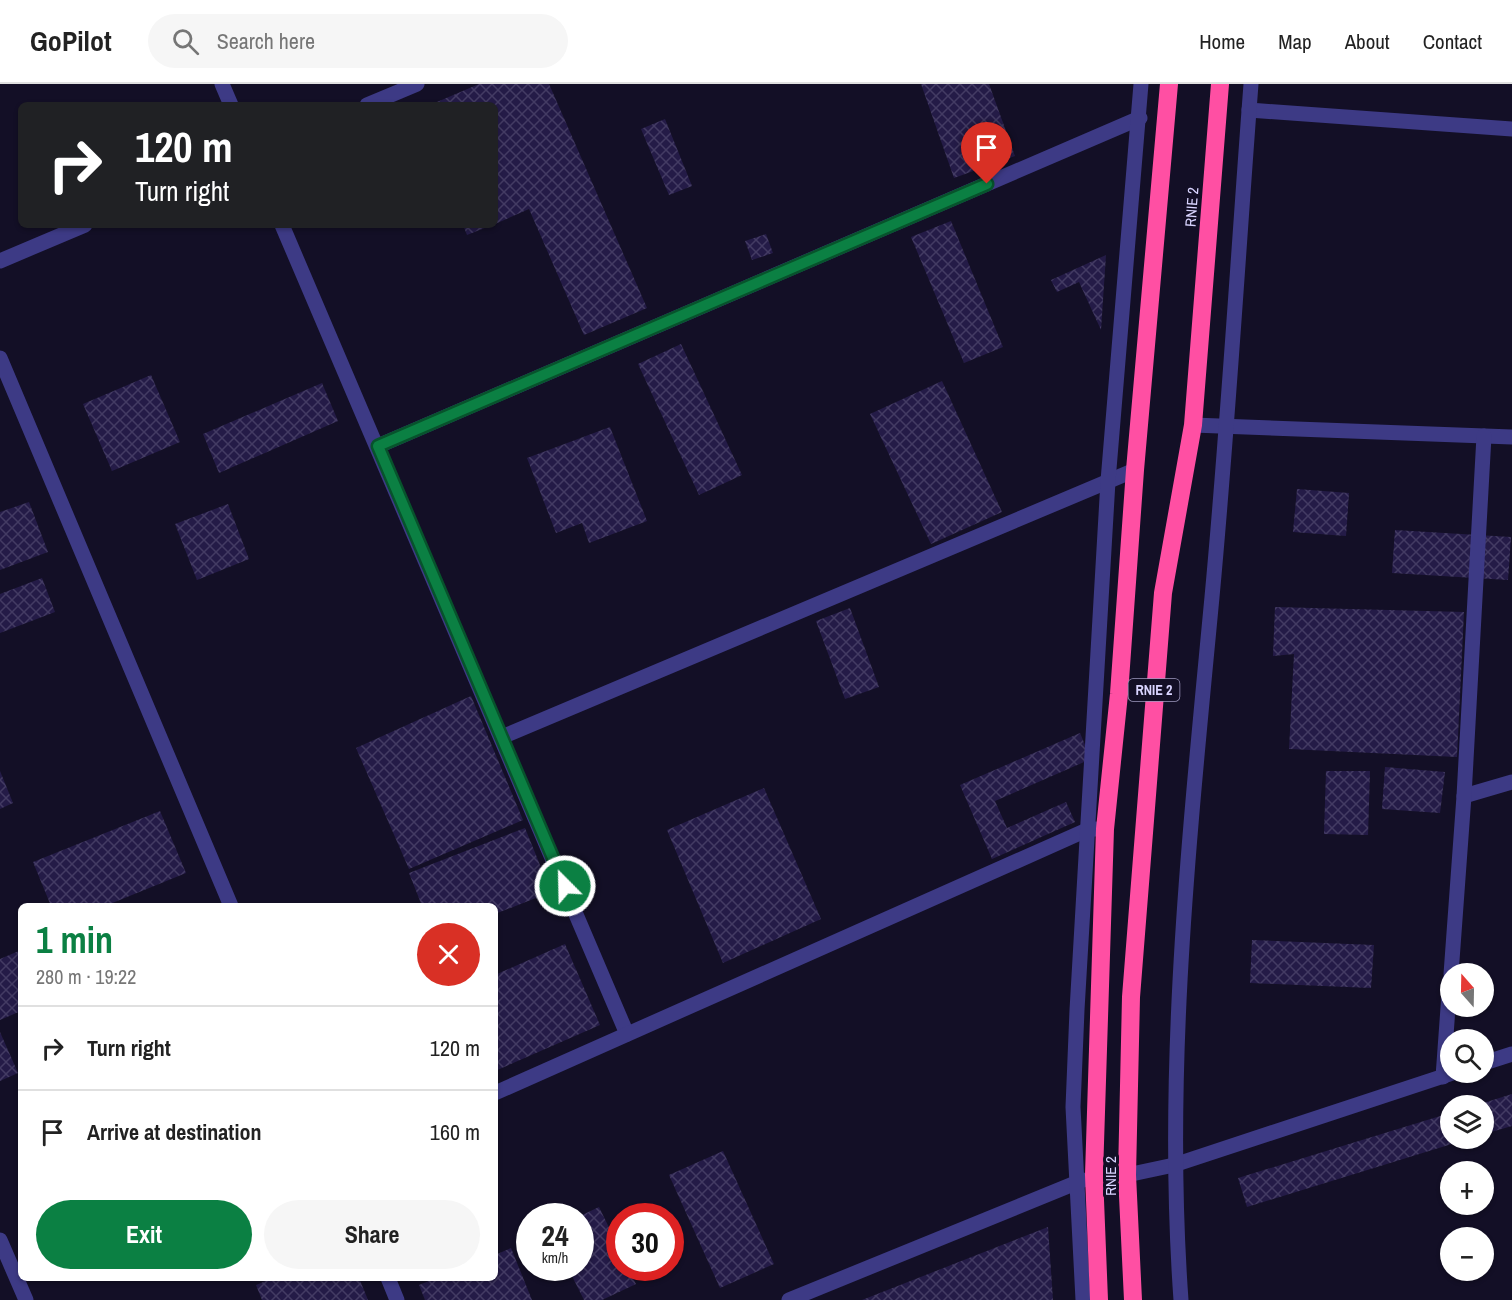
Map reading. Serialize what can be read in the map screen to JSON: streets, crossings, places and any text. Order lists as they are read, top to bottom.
{
  "streets": {
    "highway": ["RNIE 2"]
  },
  "north": "top",
  "page": {
    "header": "GoPilot",
    "search": "Search here",
    "nav": [
      "Home",
      "Map",
      "About",
      "Contact"
    ],
    "turn": ["120 m", "Turn right"],
    "heading": ["1 min", "280 m · 19:22"],
    "map_buttons": ["+", "−"],
    "list": [
      {
        "name": "Turn right",
        "value": "120 m"
      },
      {
        "name": "Arrive at destination",
        "value": "160 m"
      }
    ],
    "buttons": ["Exit", "Share"],
    "speed": "24 km/h",
    "limit": "30"
  }
}
